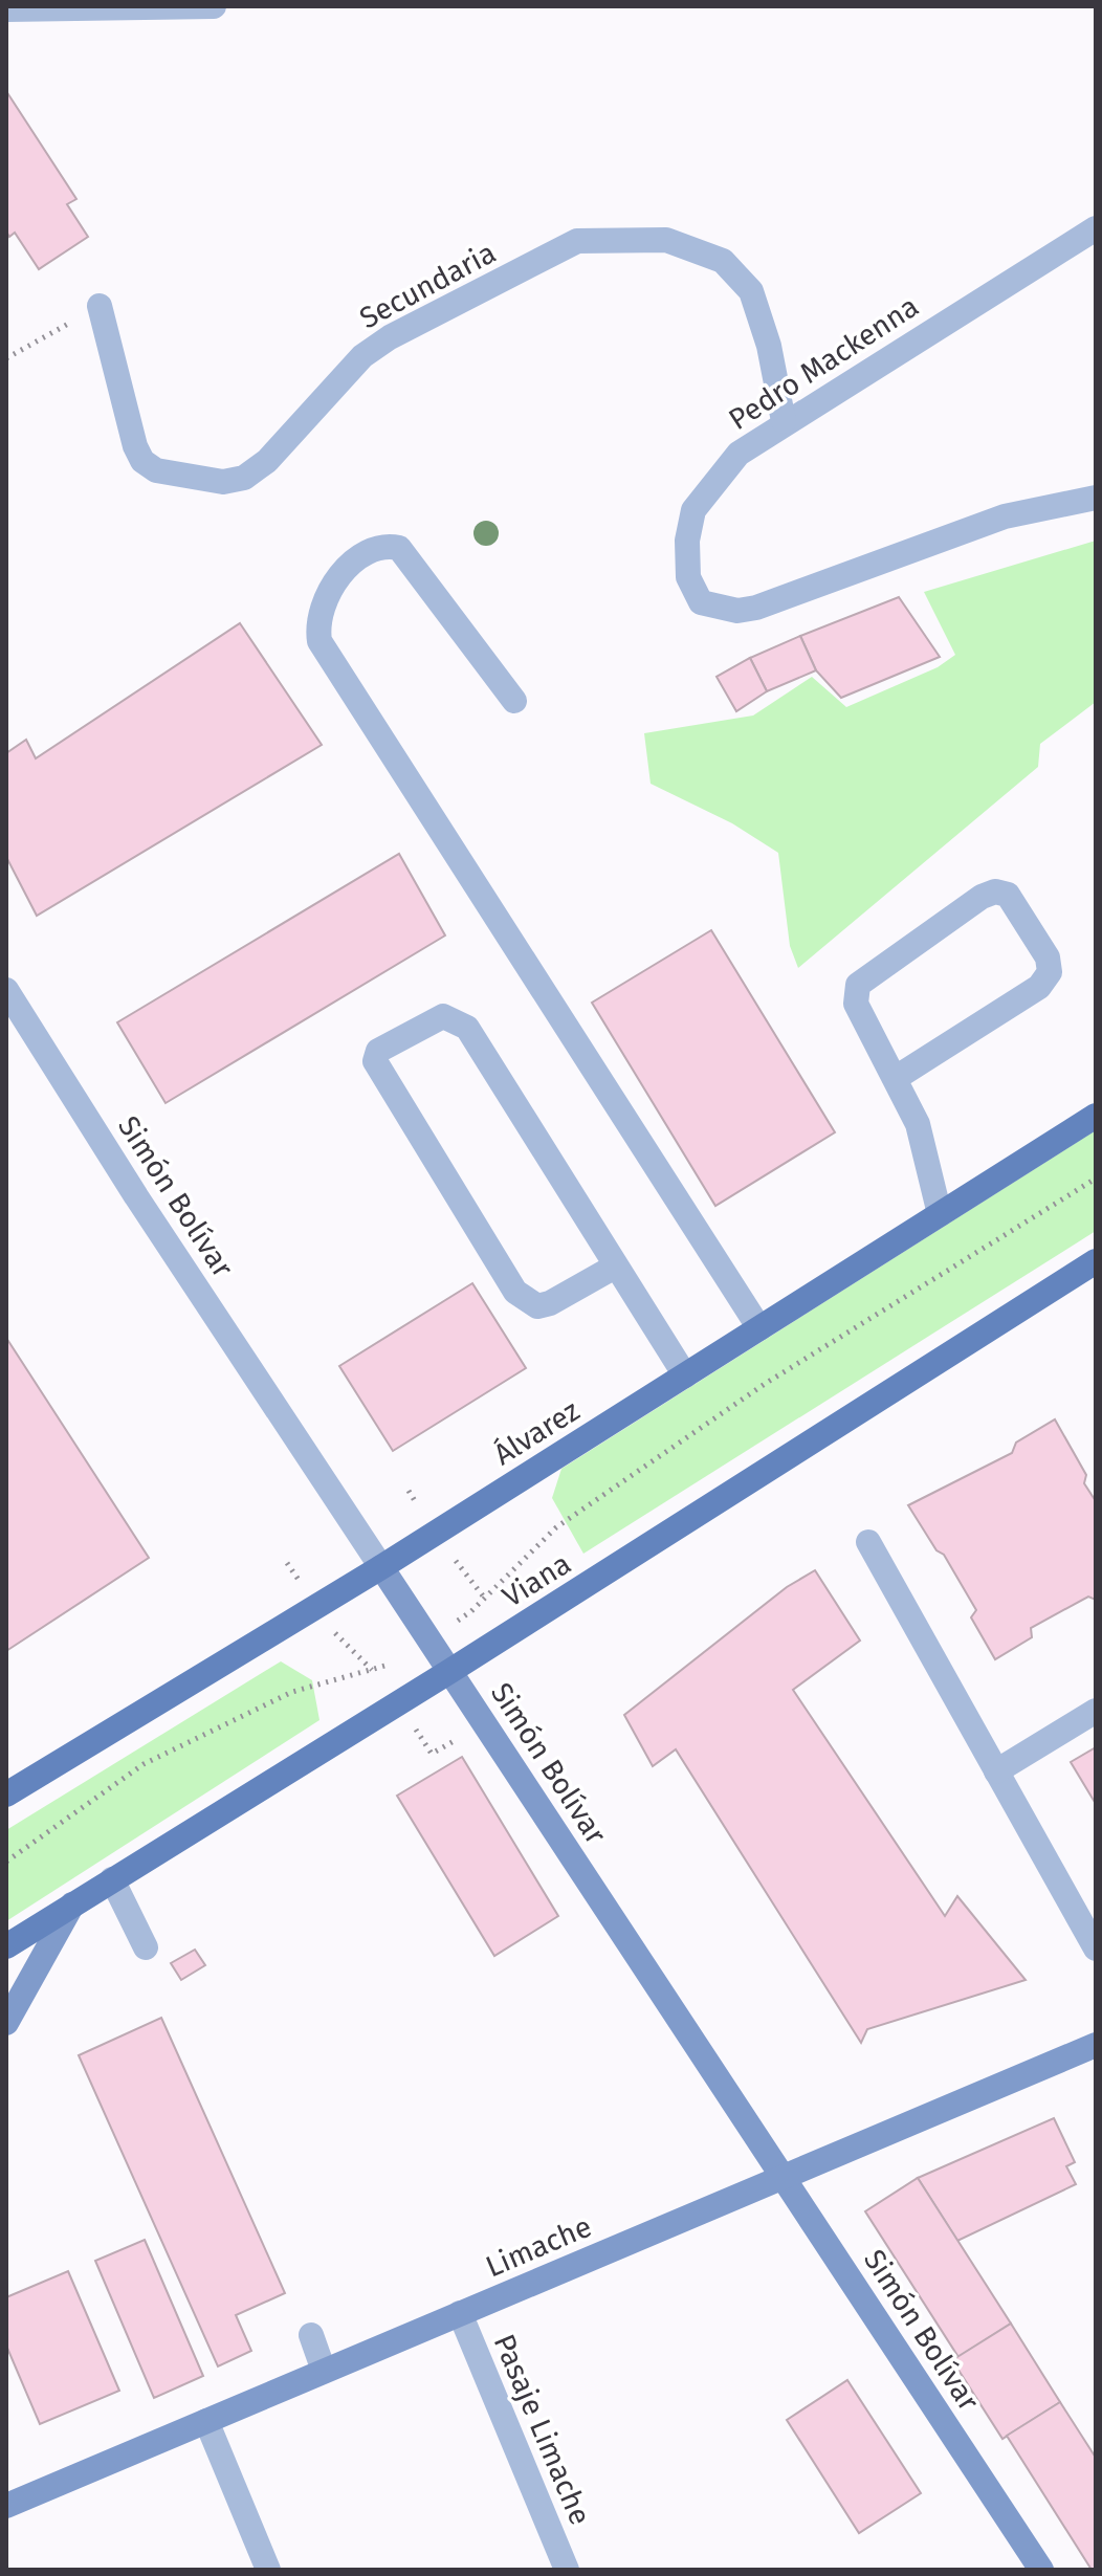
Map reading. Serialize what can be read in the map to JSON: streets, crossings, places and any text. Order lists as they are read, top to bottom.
{
  "streets": {
    "main road": [
      "Simón Bolívar",
      "Álvarez",
      "Viana",
      "Limache"
    ],
    "street": ["Secundaria", "Pedro Mackenna", "Pasaje Limache"]
  },
  "crossings": [
    ["Secundaria", "Pedro Mackenna"],
    ["Simón Bolívar", "Álvarez"],
    ["Simón Bolívar", "Viana"],
    ["Simón Bolívar", "Limache"],
    ["Limache", "Pasaje Limache"]
  ]
}
